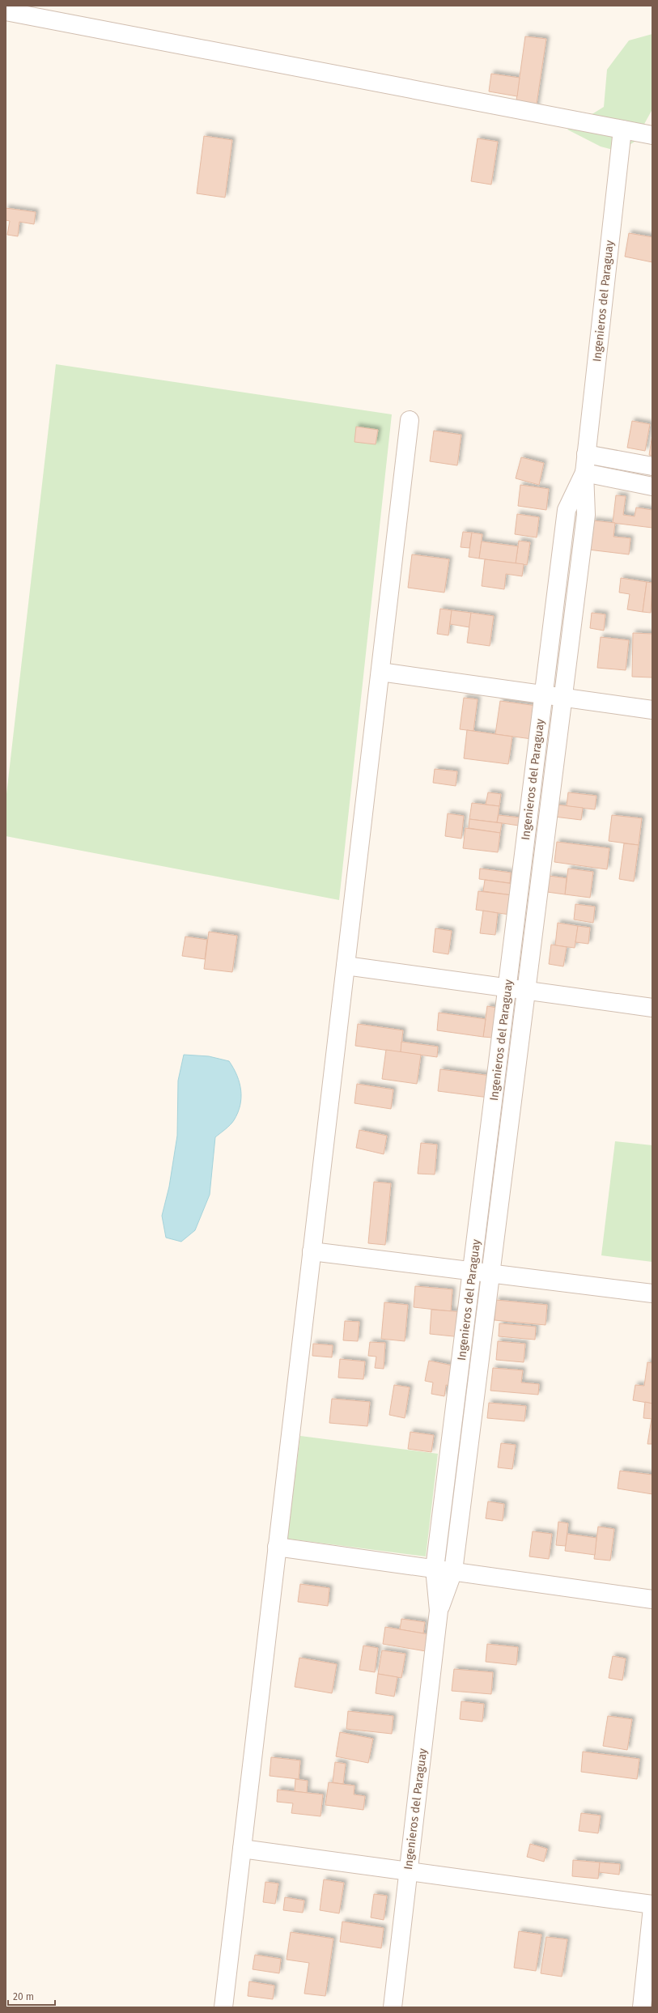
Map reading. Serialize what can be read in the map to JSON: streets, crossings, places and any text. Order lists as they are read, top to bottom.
{
  "streets": {
    "street": ["Ingenieros del Paraguay"]
  },
  "scale_bar": "20 m"
}
